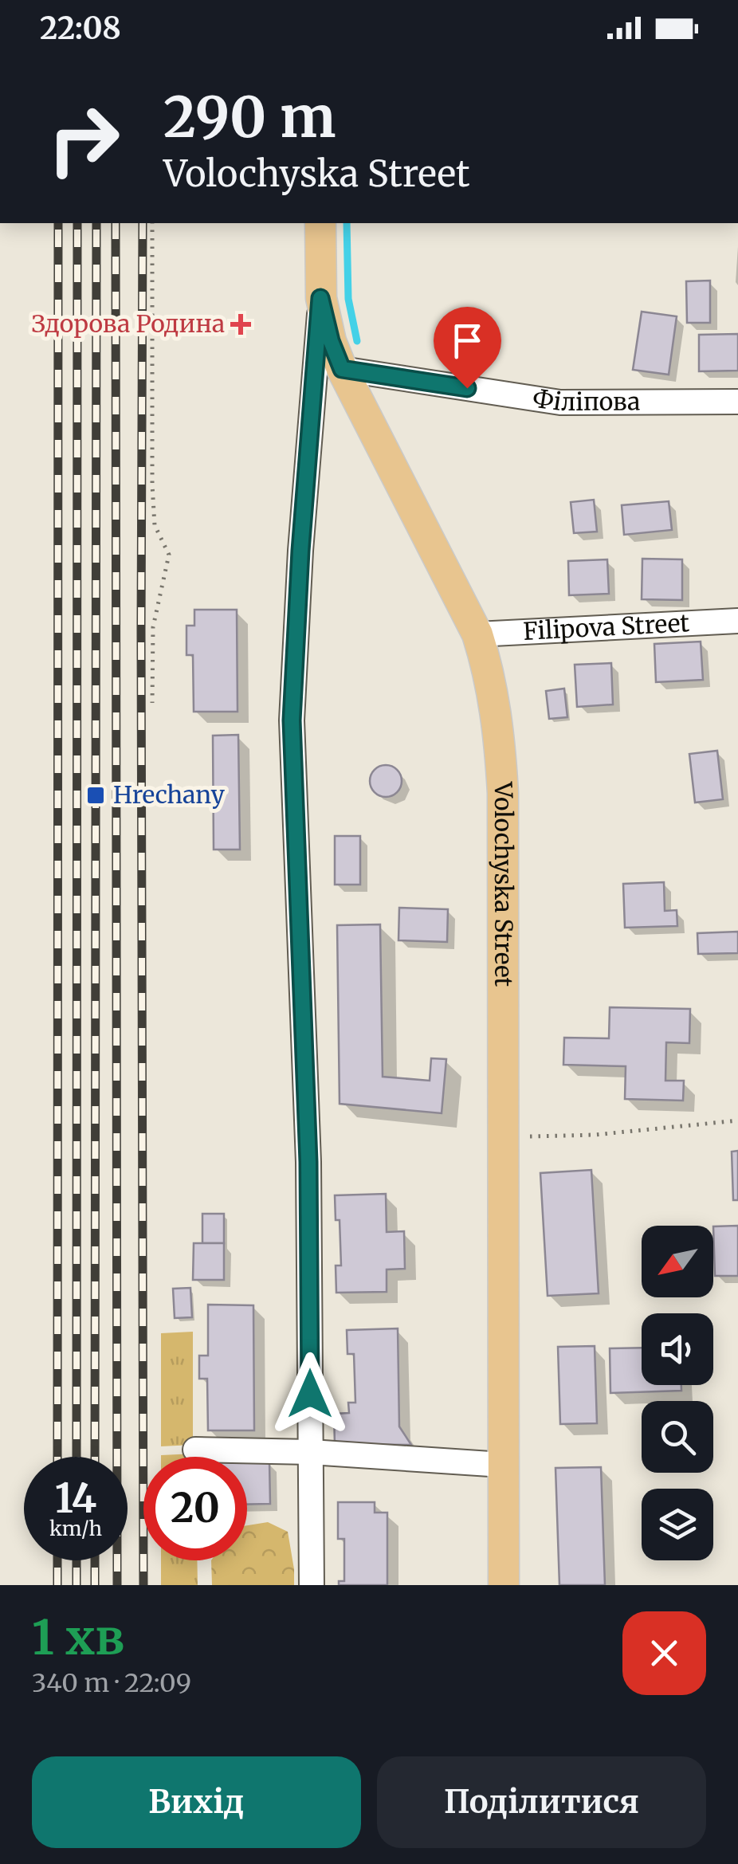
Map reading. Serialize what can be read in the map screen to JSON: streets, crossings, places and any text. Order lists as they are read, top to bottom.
{
  "streets": {
    "main road": ["Volochyska Street"],
    "street": ["Філіпова", "Filipova Street"]
  },
  "crossings": [
    ["Філіпова", "Volochyska Street"],
    ["Filipova Street", "Volochyska Street"]
  ],
  "places": {
    "health": ["Здорова Родина"],
    "transit": ["Hrechany"]
  },
  "north": "bottom left",
  "page": {
    "status": "22:08",
    "turn": ["290 m", "Volochyska Street"],
    "speed": "14 km/h",
    "limit": "20",
    "heading": ["1 хв", "340 m · 22:09"],
    "buttons": ["Вихід", "Поділитися"]
  }
}
